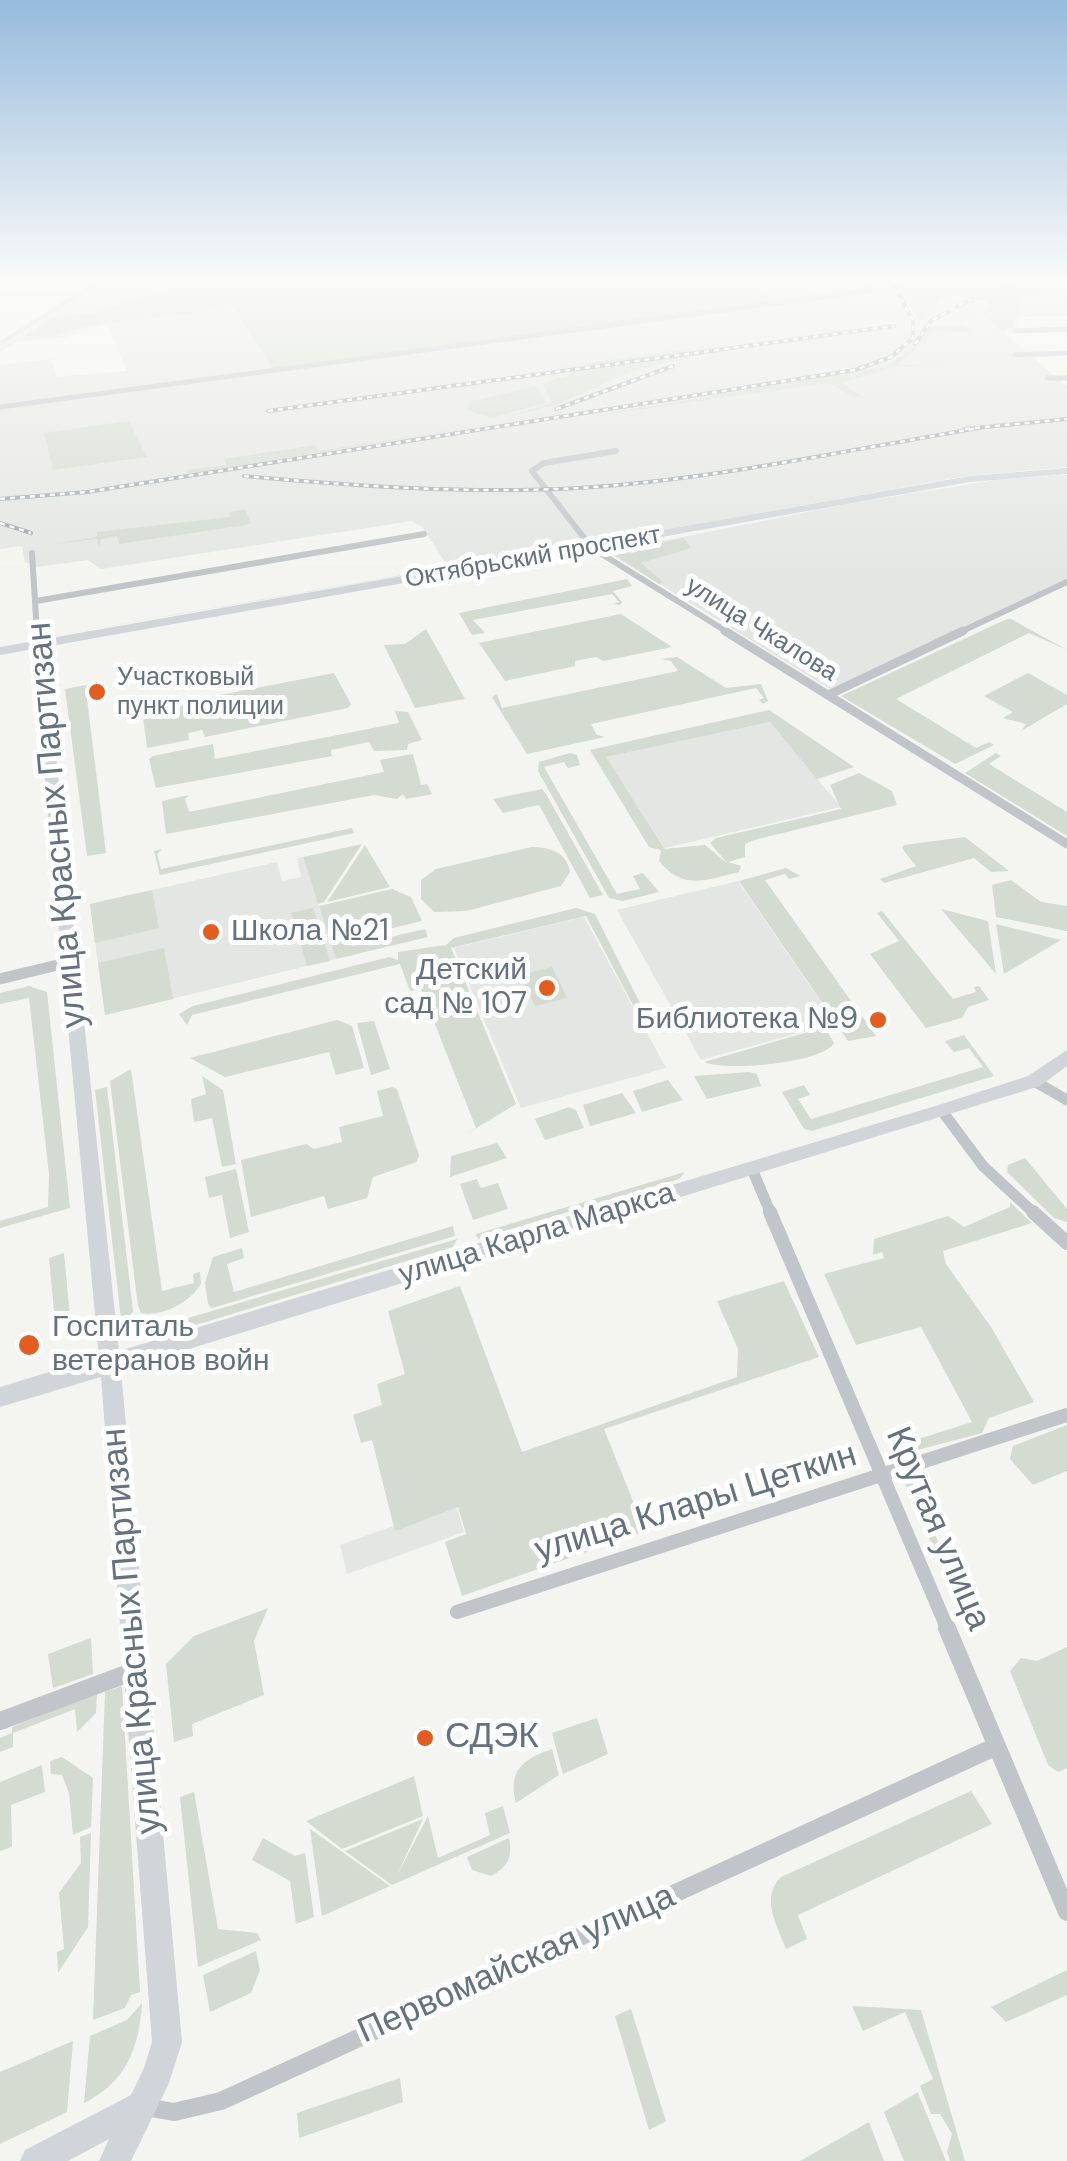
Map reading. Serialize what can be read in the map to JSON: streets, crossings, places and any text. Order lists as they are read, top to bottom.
{
  "streets": {
    "street": [
      "Октябрьский проспект",
      "улица Чкалова",
      "улица Красных Партизан",
      "улица Карла Маркса",
      "улица Клары Цеткин",
      "Крутая улица",
      "Первомайская улица"
    ]
  },
  "crossings": [
    ["Октябрьский проспект", "улица Чкалова"],
    ["Октябрьский проспект", "улица Красных Партизан"],
    ["улица Красных Партизан", "улица Карла Маркса"],
    ["улица Красных Партизан", "Первомайская улица"],
    ["улица Карла Маркса", "Крутая улица"],
    ["улица Клары Цеткин", "Крутая улица"],
    ["Крутая улица", "Первомайская улица"]
  ],
  "places": [
    "Участковый пункт полиции",
    "Школа №21",
    "Детский сад № 107",
    "Библиотека №9",
    "Госпиталь ветеранов войн",
    "СДЭК"
  ]
}
